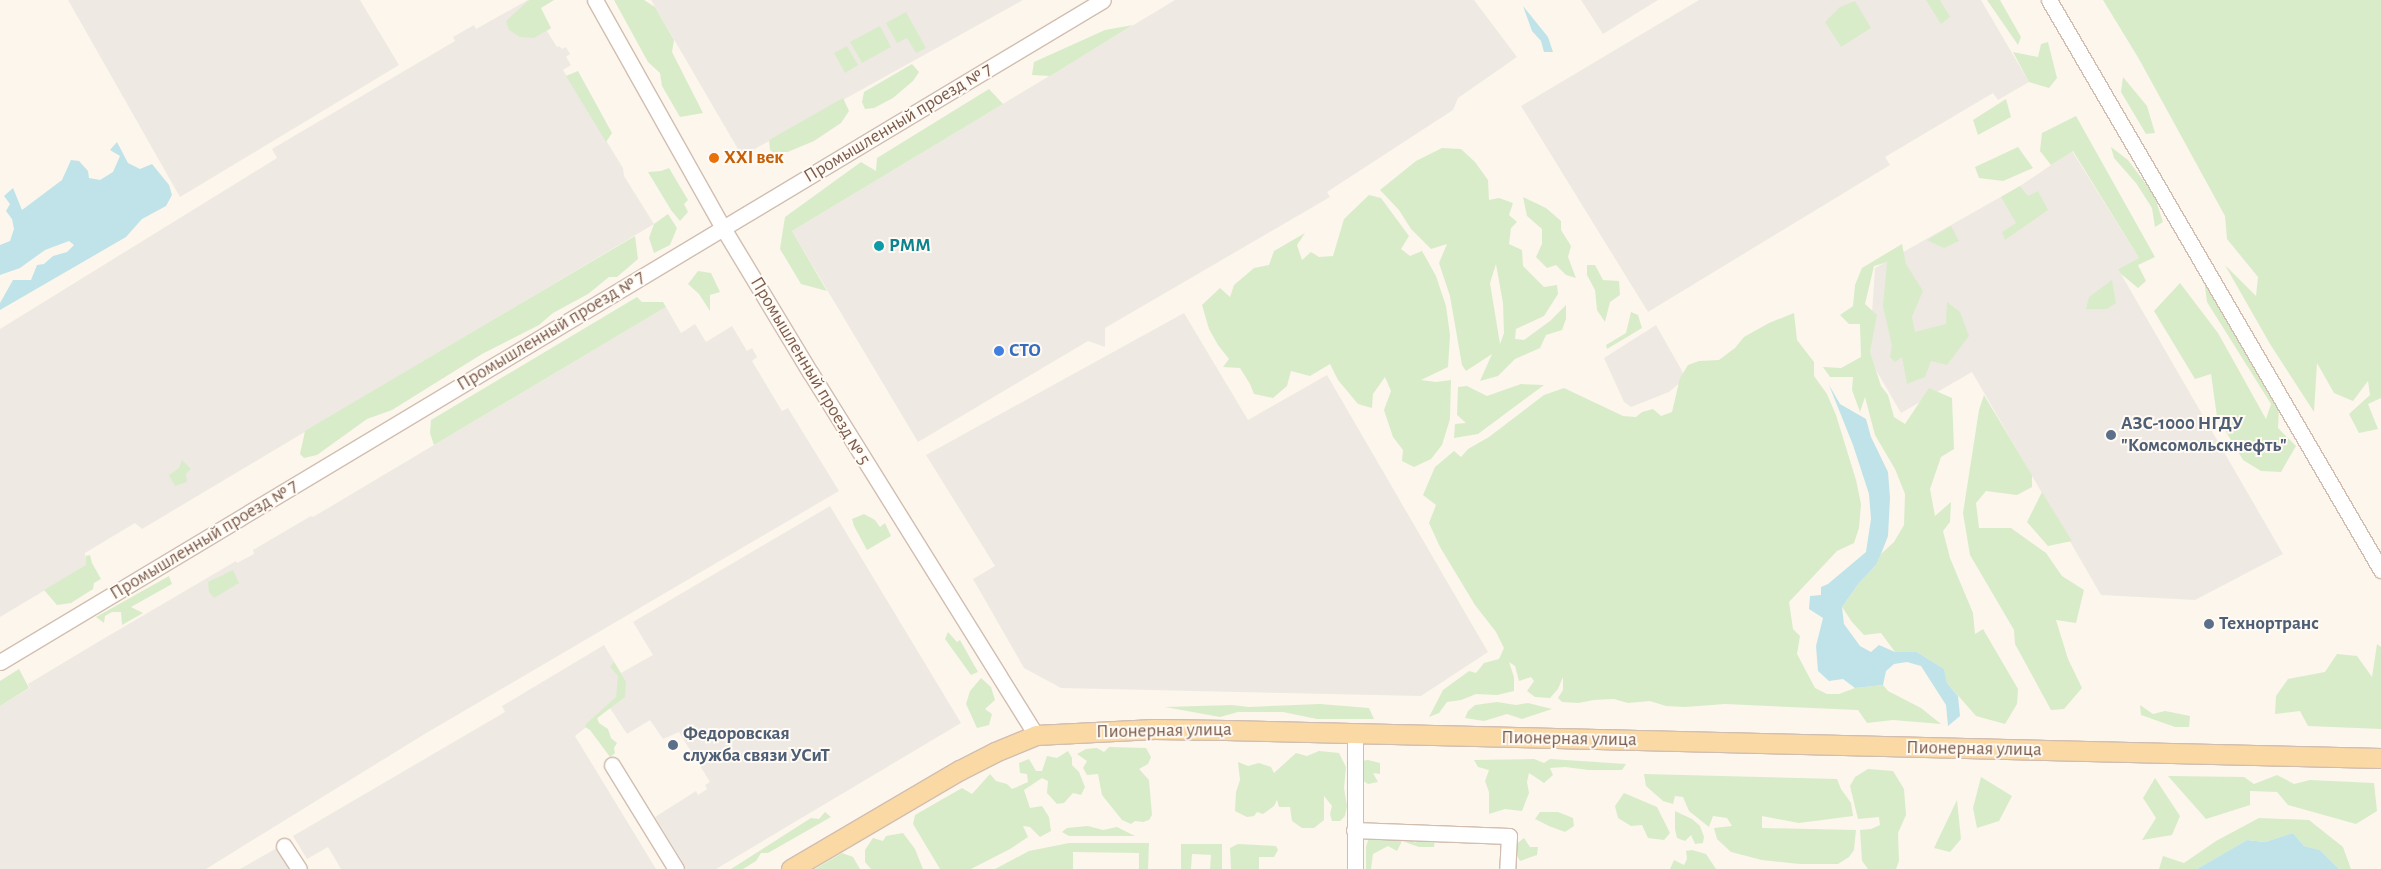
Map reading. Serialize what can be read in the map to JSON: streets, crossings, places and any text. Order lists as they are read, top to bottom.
{
  "streets": {
    "main road": ["Пионерная улица"],
    "street": ["Промышленный проезд № 7", "Промышленный проезд № 5"]
  },
  "crossings": [
    ["Промышленный проезд № 7", "Промышленный проезд № 5"],
    ["Промышленный проезд № 5", "Пионерная улица"]
  ],
  "places": [
    "XXI век",
    "РММ",
    "СТО",
    "АЗС-1000 НГДУ \"Комсомольскнефть\"",
    "Технортранс",
    "Федоровская служба связи УСиТ"
  ]
}
